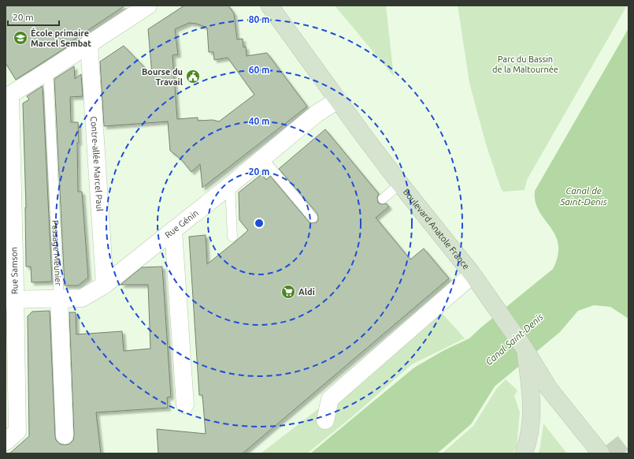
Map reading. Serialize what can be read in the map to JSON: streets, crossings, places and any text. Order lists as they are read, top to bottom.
{
  "streets": {
    "main road": ["Boulevard Anatole France"],
    "street": [
      "Contre-allée Marcel Paul",
      "Rue Génin",
      "Passage Meunier",
      "Rue Samson"
    ]
  },
  "crossings": [
    ["Contre-allée Marcel Paul", "Rue Génin"],
    ["Rue Génin", "Boulevard Anatole France"],
    ["Rue Génin", "Passage Meunier"],
    ["Rue Génin", "Rue Samson"],
    ["Passage Meunier", "Rue Samson"]
  ],
  "water": ["Canal de Saint-Denis", "Canal Saint-Denis"],
  "parks": ["Parc du Bassin de la Maltournée"],
  "places": {
    "school or university": ["École primaire Marcel Sembat"],
    "public building": ["Bourse du Travail"],
    "supermarket": ["Aldi"]
  },
  "scale_bar": "20 m",
  "rings": [
    "80 m",
    "60 m",
    "40 m",
    "20 m"
  ]
}
